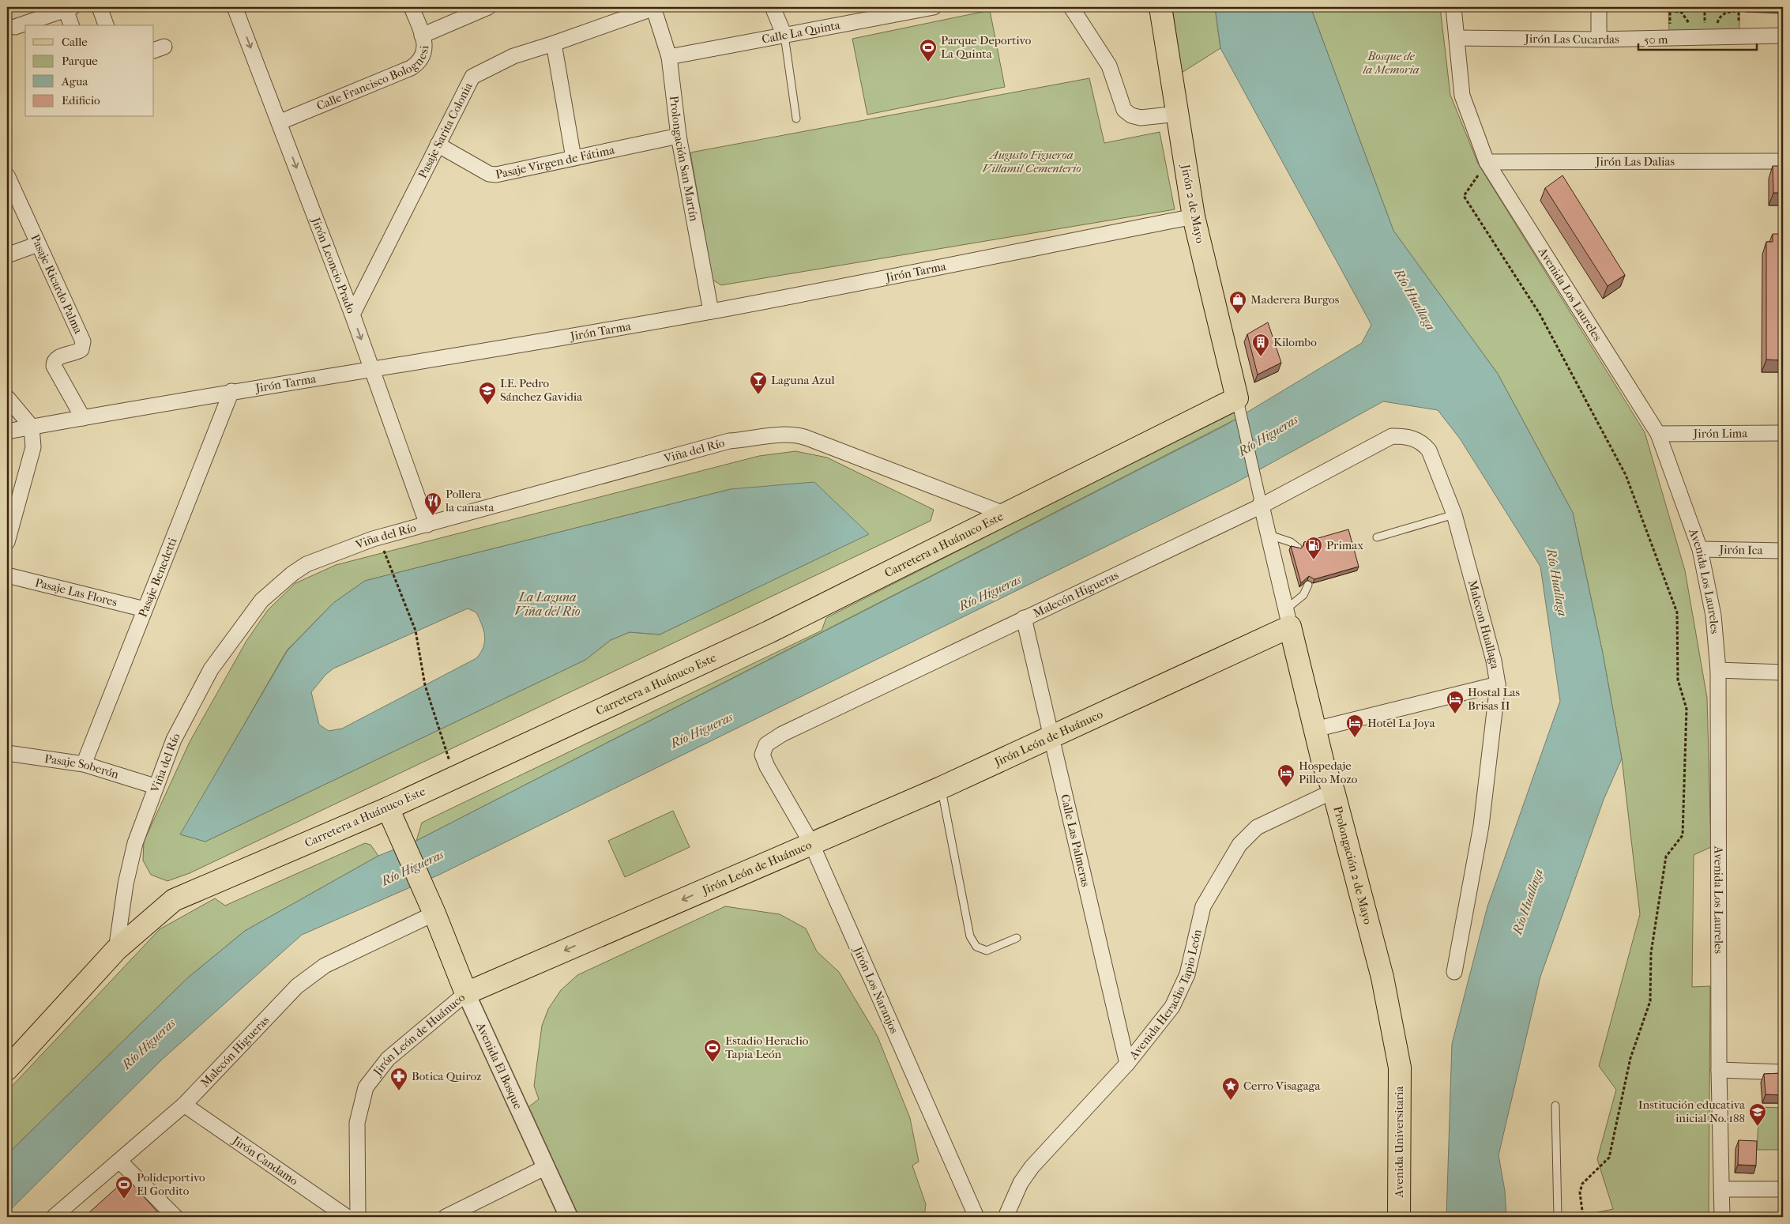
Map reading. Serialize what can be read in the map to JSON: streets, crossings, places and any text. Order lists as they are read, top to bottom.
{
  "streets": {
    "main road": [
      "Jirón 2 de Mayo",
      "Carretera a Huánuco Este",
      "Jirón León de Huánuco",
      "Prolongación 2 de Mayo",
      "Avenida El Bosque",
      "Avenida Universitaria"
    ],
    "street": [
      "Calle La Quinta",
      "Jirón Las Cucardas",
      "Calle Francisco Bolognesi",
      "Pasaje Sarita Colonia",
      "Prolongación San Martín",
      "Pasaje Virgen de Fátima",
      "Jirón Las Dalias",
      "Jirón Leoncio Prado",
      "Jirón Tarma",
      "Pasaje Ricardo Palma",
      "Avenida Los Laureles",
      "Jirón Lima",
      "Viña del Río",
      "Jirón Ica",
      "Pasaje Benedetti",
      "Pasaje Las Flores",
      "Malecón Higueras",
      "Malecon Huallaga",
      "Pasaje Soberón",
      "Calle Las Palmeras",
      "Jirón Los Naranjos",
      "Avenida Heraclio Tapio León",
      "Jirón Candamo"
    ]
  },
  "crossings": [
    ["Calle La Quinta", "Prolongación San Martín"],
    ["Jirón Las Cucardas", "Avenida Los Laureles"],
    ["Calle Francisco Bolognesi", "Jirón Leoncio Prado"],
    ["Pasaje Sarita Colonia", "Prolongación San Martín"],
    ["Pasaje Sarita Colonia", "Pasaje Virgen de Fátima"],
    ["Pasaje Sarita Colonia", "Jirón Leoncio Prado"],
    ["Prolongación San Martín", "Pasaje Virgen de Fátima"],
    ["Prolongación San Martín", "Jirón Tarma"],
    ["Jirón Las Dalias", "Avenida Los Laureles"],
    ["Jirón 2 de Mayo", "Jirón Tarma"],
    ["Jirón 2 de Mayo", "Carretera a Huánuco Este"],
    ["Jirón Leoncio Prado", "Jirón Tarma"],
    ["Jirón Leoncio Prado", "Viña del Río"],
    ["Jirón Tarma", "Pasaje Ricardo Palma"],
    ["Jirón Tarma", "Pasaje Benedetti"],
    ["Avenida Los Laureles", "Jirón Lima"],
    ["Avenida Los Laureles", "Jirón Ica"],
    ["Viña del Río", "Carretera a Huánuco Este"],
    ["Viña del Río", "Pasaje Soberón"],
    ["Carretera a Huánuco Este", "Avenida El Bosque"],
    ["Pasaje Benedetti", "Pasaje Las Flores"],
    ["Pasaje Benedetti", "Pasaje Soberón"],
    ["Malecón Higueras", "Malecon Huallaga"],
    ["Malecón Higueras", "Calle Las Palmeras"],
    ["Malecón Higueras", "Prolongación 2 de Mayo"],
    ["Malecón Higueras", "Jirón Los Naranjos"],
    ["Malecón Higueras", "Avenida El Bosque"],
    ["Malecón Higueras", "Jirón Candamo"],
    ["Jirón León de Huánuco", "Calle Las Palmeras"],
    ["Jirón León de Huánuco", "Prolongación 2 de Mayo"],
    ["Jirón León de Huánuco", "Jirón Los Naranjos"],
    ["Jirón León de Huánuco", "Avenida El Bosque"],
    ["Calle Las Palmeras", "Avenida Heraclio Tapio León"],
    ["Prolongación 2 de Mayo", "Avenida Heraclio Tapio León"],
    ["Prolongación 2 de Mayo", "Avenida Universitaria"]
  ],
  "one_way": ["Jirón Leoncio Prado"],
  "water": ["Río Huallaga", "Río Higueras", "La Laguna Viña del Rio"],
  "parks": ["Bosque de la Memoria", "Augusto Figueroa Villamil Cementerio"],
  "places": {
    "sports": ["Parque Deportivo La Quinta", "Estadio Heraclio Tapia León", "Polideportivo El Gordito"],
    "shop": ["Maderera Burgos"],
    "building": ["Kilombo"],
    "bar": ["Laguna Azul"],
    "school or university": ["I.E. Pedro Sánchez Gavidia", "Institución educativa inicial No. 188"],
    "restaurant": ["Pollera la canasta"],
    "fuel station": ["Primax"],
    "hotel": ["Hostal Las Brisas II", "Hotel La Joya", "Hospedaje Pillco Mozo"],
    "pharmacy": ["Botica Quiroz"],
    "place": ["Cerro Visagaga"]
  },
  "legend": [
    "Calle",
    "Parque",
    "Agua",
    "Edificio"
  ],
  "scale_bar": "50 m"
}
